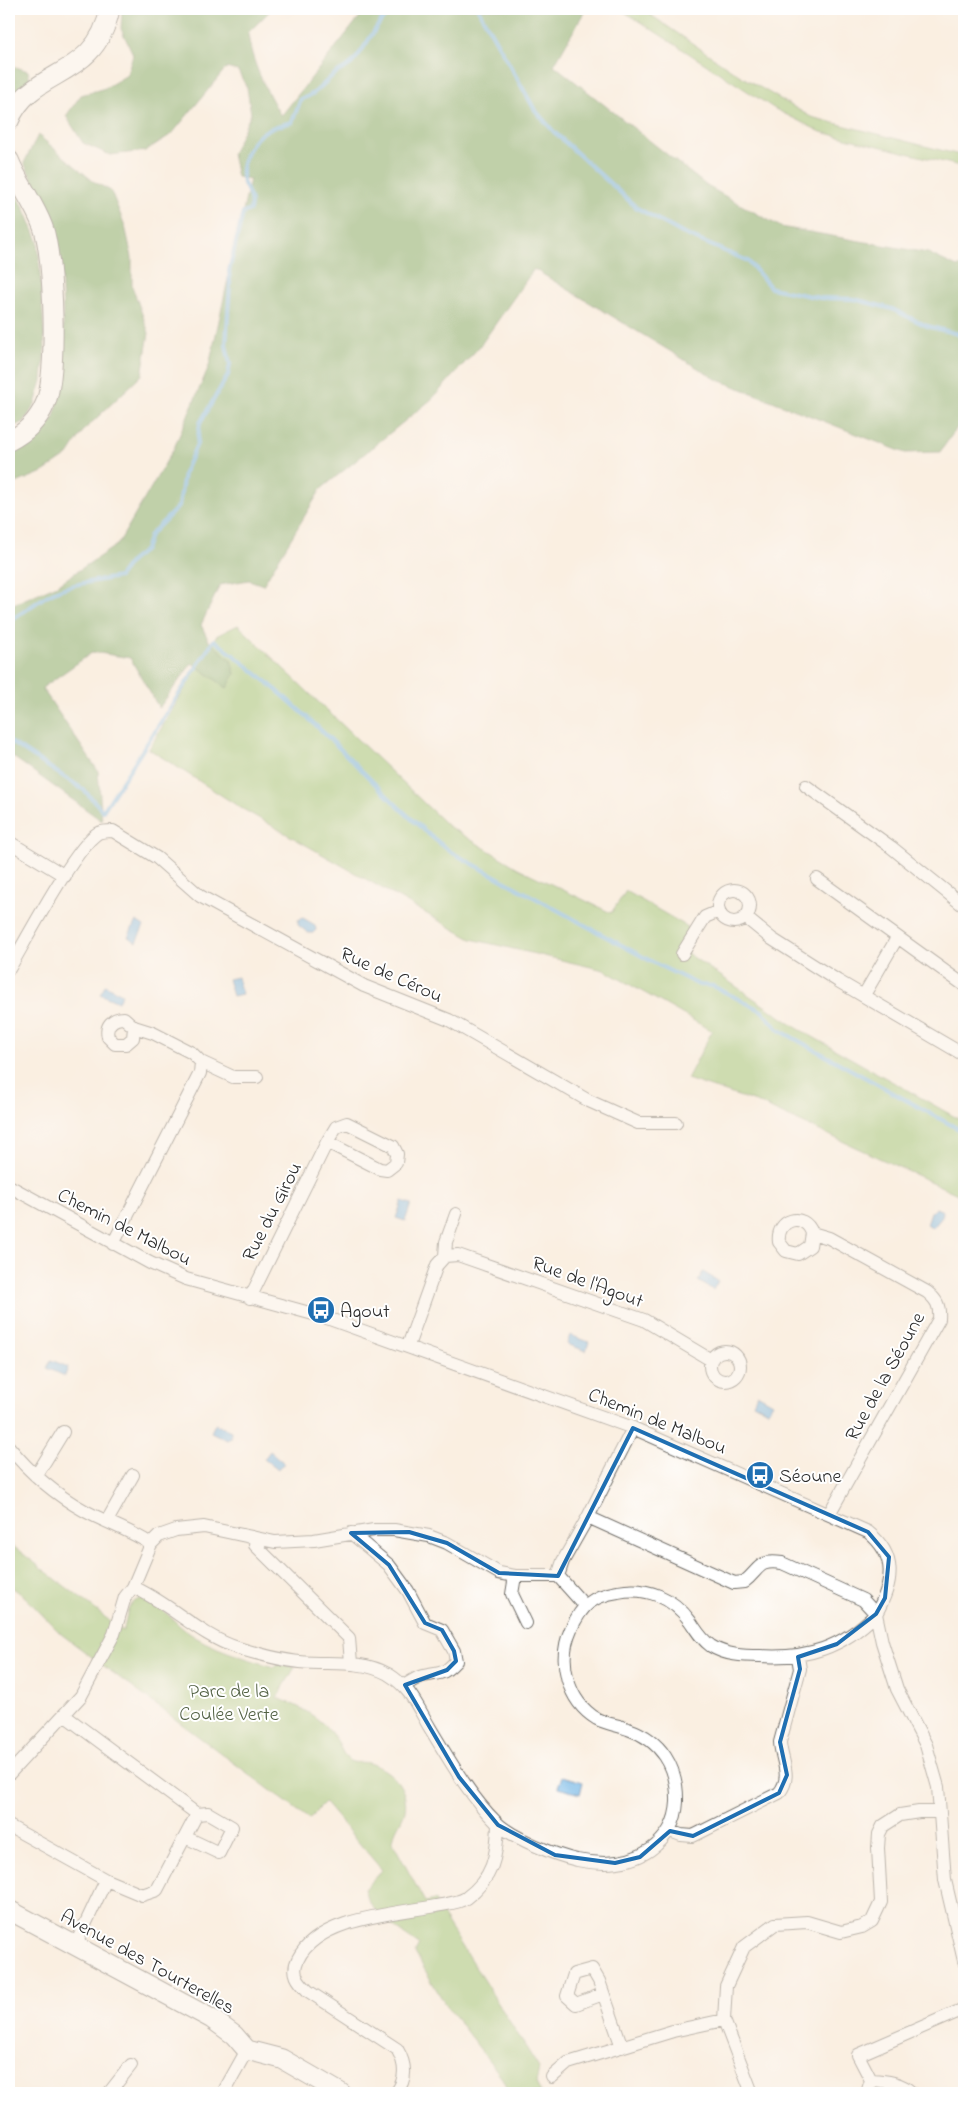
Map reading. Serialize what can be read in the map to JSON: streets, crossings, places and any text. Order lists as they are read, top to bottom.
{
  "streets": {
    "main road": ["Avenue des Tourterelles"],
    "street": [
      "Rue de Cérou",
      "Rue du Girou",
      "Chemin de Malbou",
      "Rue de l'Agout",
      "Rue de la Séoune"
    ]
  },
  "crossings": [
    ["Rue du Girou", "Chemin de Malbou"],
    ["Chemin de Malbou", "Rue de la Séoune"]
  ],
  "parks": ["Parc de la Coulée Verte"],
  "places": {
    "bus stop": ["Agout", "Séoune"]
  }
}
